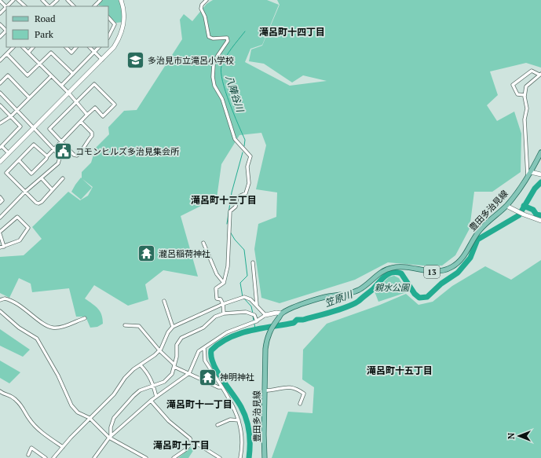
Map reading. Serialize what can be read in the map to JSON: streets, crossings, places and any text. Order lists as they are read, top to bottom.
{
  "streets": {
    "main road": ["豊田多治見線", "13"]
  },
  "districts": [
    "滝呂町十四丁目",
    "滝呂町十三丁目",
    "滝呂町十五丁目",
    "滝呂町十一丁目",
    "滝呂町十丁目"
  ],
  "water": ["八陣谷川", "笠原川"],
  "parks": ["親水公園"],
  "places": {
    "school or university": ["多治見市立滝呂小学校"],
    "public building": ["コモンヒルズ多治見集会所"],
    "temple": ["瀧呂稲荷神社", "神明神社"]
  },
  "legend": ["Road", "Park"],
  "north": "left"
}
